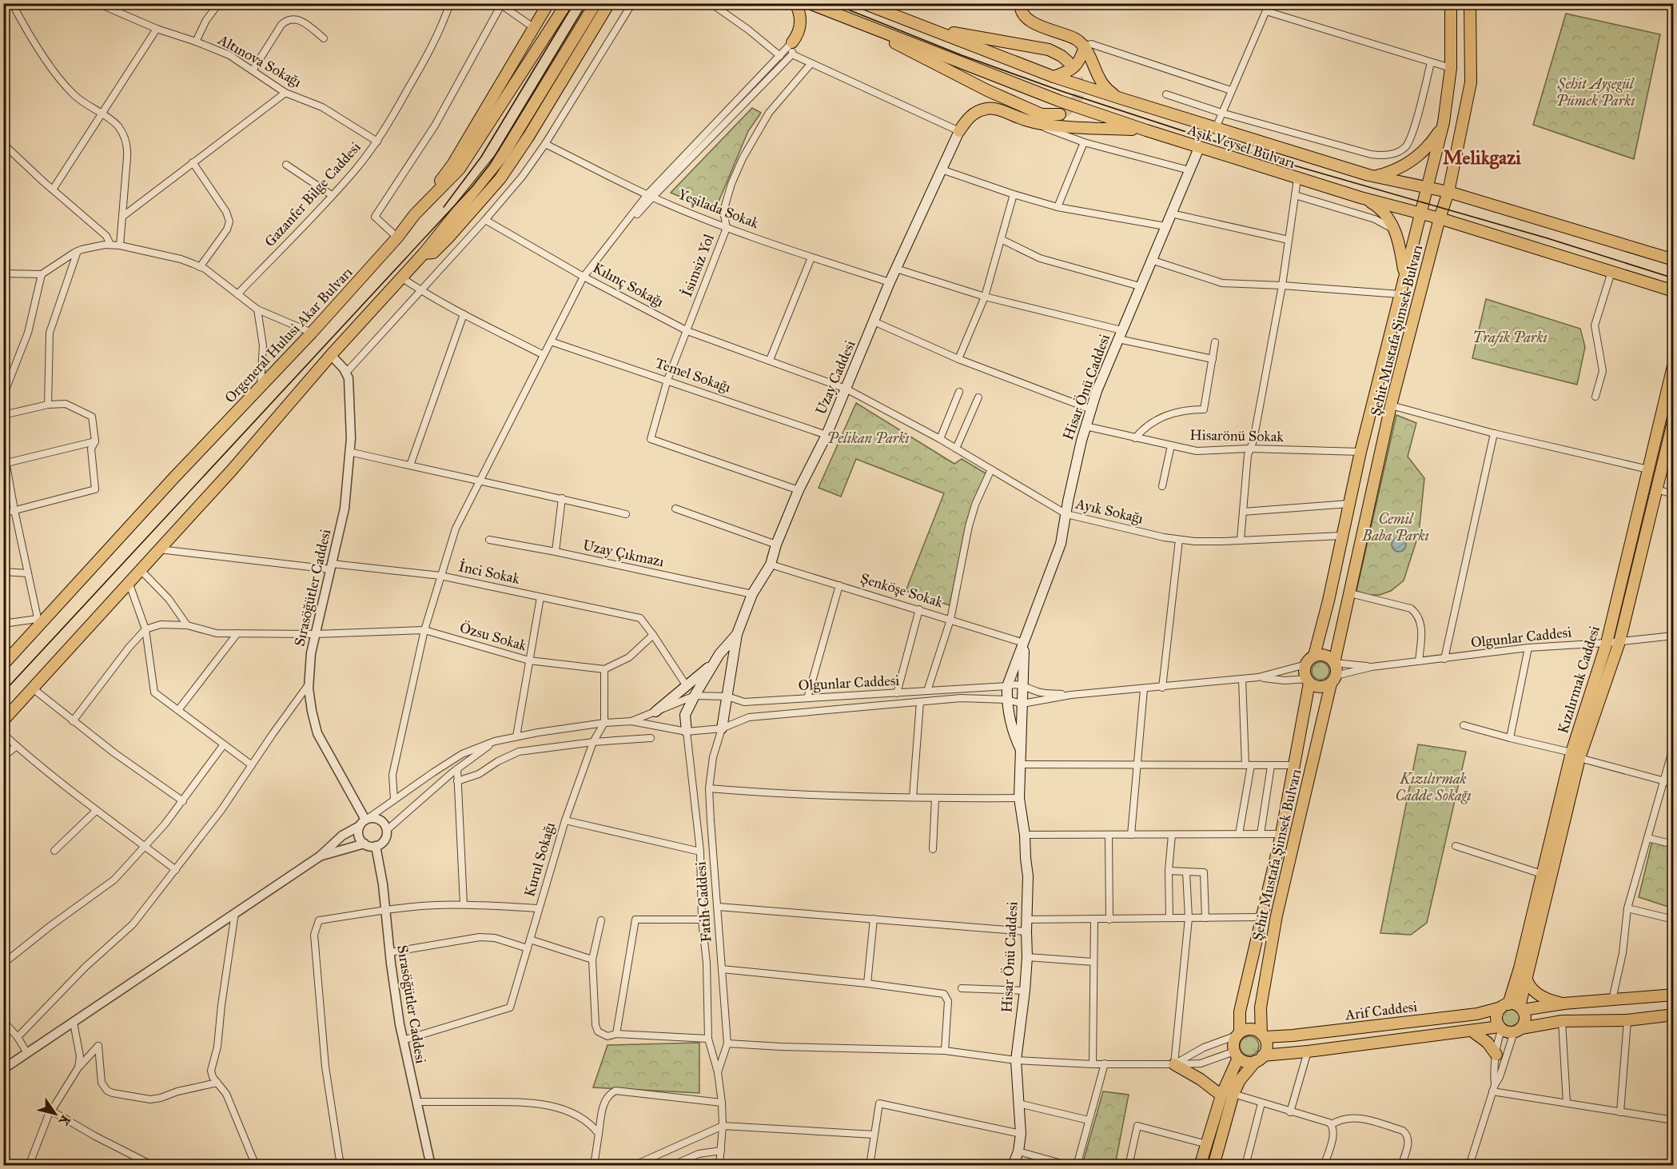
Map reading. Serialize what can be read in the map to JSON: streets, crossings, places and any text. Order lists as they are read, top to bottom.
{
  "streets": {
    "main road": [
      "Aşık Veysel Bulvarı",
      "Şehit Mustafa Şimsek Bulvarı",
      "Orgeneral Hulusi Akar Bulvarı",
      "Uzay Caddesi",
      "Hisar Önü Caddesi",
      "Kızılırmak Caddesi",
      "Arif Caddesi"
    ],
    "street": [
      "Altınova Sokağı",
      "Gazanfer Bilge Caddesi",
      "Yeşilada Sokak",
      "İsimsiz Yol",
      "Kılınç Sokağı",
      "Temel Sokağı",
      "Hisarönü Sokak",
      "Ayık Sokağı",
      "Uzay Çıkmazı",
      "İnci Sokak",
      "Sırasöğütler Caddesi",
      "Şenköşe Sokak",
      "Özsu Sokak",
      "Olgunlar Caddesi",
      "Kurul Sokağı",
      "Fatih Caddesi"
    ]
  },
  "crossings": [
    ["Altınova Sokağı", "Gazanfer Bilge Caddesi"],
    ["Aşık Veysel Bulvarı", "Şehit Mustafa Şimsek Bulvarı"],
    ["Aşık Veysel Bulvarı", "Hisar Önü Caddesi"],
    ["Yeşilada Sokak", "İsimsiz Yol"],
    ["Yeşilada Sokak", "Uzay Caddesi"],
    ["İsimsiz Yol", "Kılınç Sokağı"],
    ["İsimsiz Yol", "Temel Sokağı"],
    ["İsimsiz Yol", "Uzay Caddesi"],
    ["Kılınç Sokağı", "Uzay Caddesi"],
    ["Kılınç Sokağı", "Ayık Sokağı"],
    ["Şehit Mustafa Şimsek Bulvarı", "Hisarönü Sokak"],
    ["Şehit Mustafa Şimsek Bulvarı", "Ayık Sokağı"],
    ["Şehit Mustafa Şimsek Bulvarı", "Arif Caddesi"],
    ["Temel Sokağı", "Uzay Caddesi"],
    ["Uzay Caddesi", "Ayık Sokağı"],
    ["Uzay Caddesi", "Uzay Çıkmazı"],
    ["Uzay Caddesi", "Şenköşe Sokak"],
    ["Uzay Caddesi", "Olgunlar Caddesi"],
    ["Uzay Caddesi", "Fatih Caddesi"],
    ["Hisar Önü Caddesi", "Hisarönü Sokak"],
    ["Hisar Önü Caddesi", "Ayık Sokağı"],
    ["Hisar Önü Caddesi", "Şenköşe Sokak"],
    ["Hisar Önü Caddesi", "Olgunlar Caddesi"],
    ["İnci Sokak", "Sırasöğütler Caddesi"],
    ["Sırasöğütler Caddesi", "Özsu Sokak"],
    ["Sırasöğütler Caddesi", "Olgunlar Caddesi"],
    ["Sırasöğütler Caddesi", "Kurul Sokağı"],
    ["Olgunlar Caddesi", "Kızılırmak Caddesi"],
    ["Olgunlar Caddesi", "Kurul Sokağı"],
    ["Olgunlar Caddesi", "Fatih Caddesi"],
    ["Kızılırmak Caddesi", "Arif Caddesi"]
  ],
  "districts": ["Melikgazi"],
  "parks": [
    "Şehit Ayşegül Pümek Parkı",
    "Trafik Parkı",
    "Pelikan Parkı",
    "Cemil Baba Parkı",
    "Kızılırmak Cadde Sokağı"
  ],
  "north": "bottom right"
}
